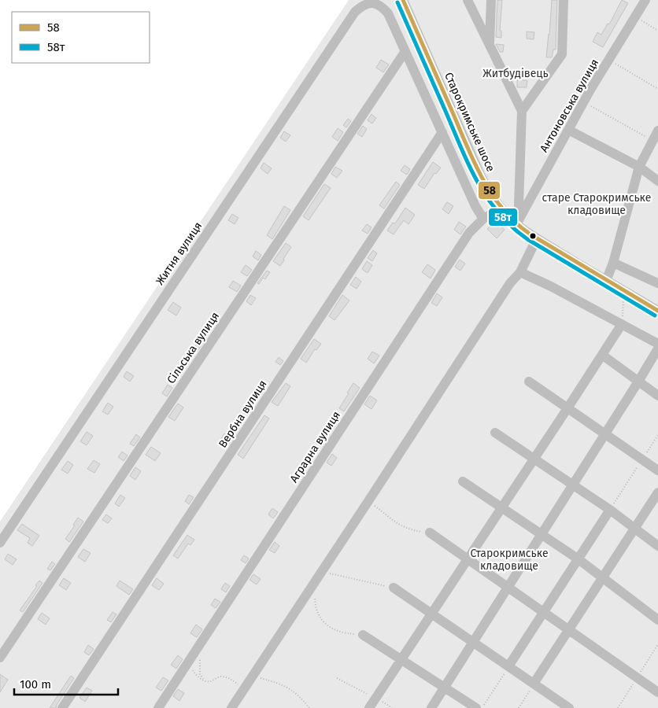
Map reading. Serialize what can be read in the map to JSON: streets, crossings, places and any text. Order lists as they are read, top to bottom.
{
  "streets": {
    "street": [
      "Антоновська вулиця",
      "Старокримське шосе",
      "Житня вулиця",
      "Сільська вулиця",
      "Вербна вулиця",
      "Аграрна вулиця"
    ]
  },
  "crossings": [
    ["Антоновська вулиця", "Старокримське шосе"],
    ["Старокримське шосе", "Аграрна вулиця"],
    ["Житня вулиця", "Сільська вулиця"]
  ],
  "parks": ["Житбудівець", "старе Старокримське кладовище", "Старокримське кладовище"],
  "lines": ["transit line 58", "transit line 58т"],
  "legend": ["58", "58т"],
  "scale_bar": "100 m"
}
